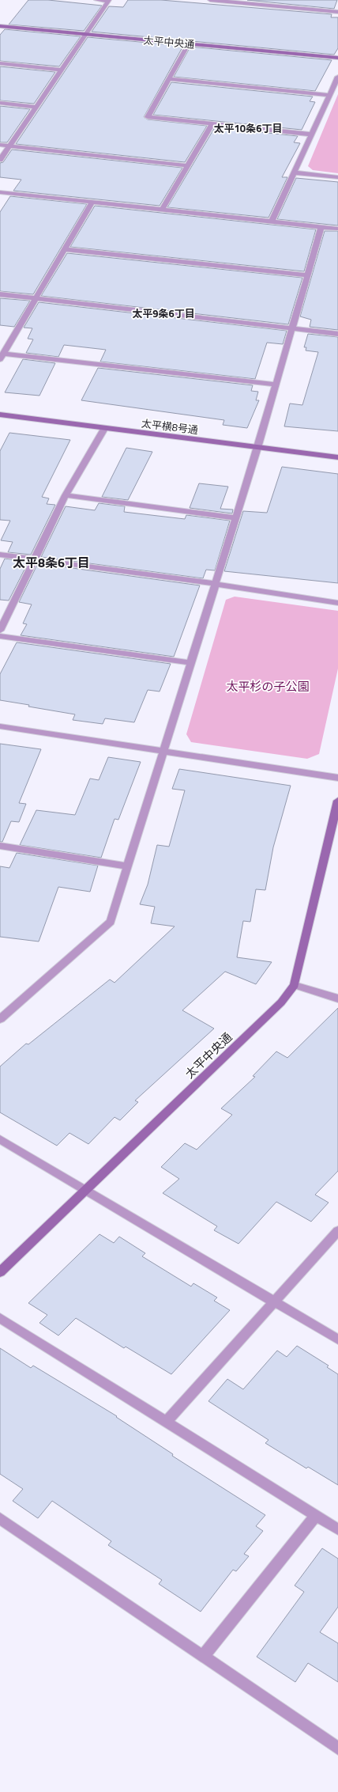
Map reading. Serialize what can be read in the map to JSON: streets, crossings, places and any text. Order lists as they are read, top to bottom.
{
  "streets": {
    "street": ["太平中央通", "太平横8号通"]
  },
  "districts": ["太平10条6丁目", "太平9条6丁目", "太平8条6丁目"],
  "parks": ["太平杉の子公園"]
}
